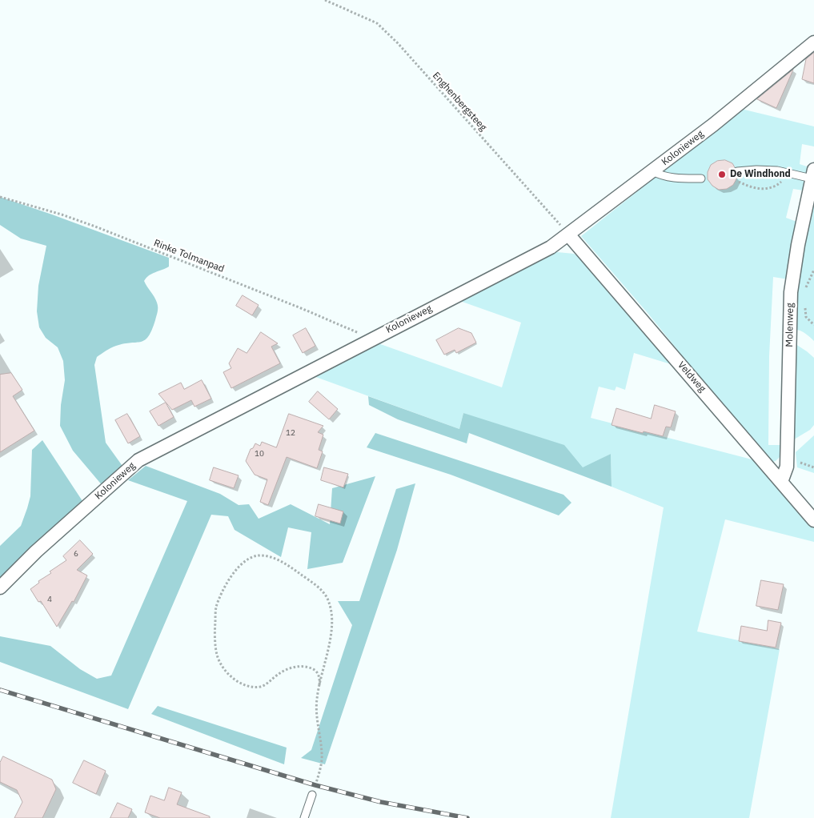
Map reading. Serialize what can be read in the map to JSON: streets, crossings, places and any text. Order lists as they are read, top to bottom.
{
  "streets": {
    "street": ["Kolonieweg", "Molenweg", "Veldweg"],
    "path": ["Enghenbergsteeg", "Rinke Tolmanpad"]
  },
  "crossings": [
    ["Enghenbergsteeg", "Kolonieweg"],
    ["Enghenbergsteeg", "Veldweg"],
    ["Kolonieweg", "Rinke Tolmanpad"],
    ["Kolonieweg", "Veldweg"],
    ["Molenweg", "Veldweg"]
  ],
  "places": ["De Windhond"],
  "house_numbers": [
    "12",
    "10",
    "6",
    "4"
  ]
}
